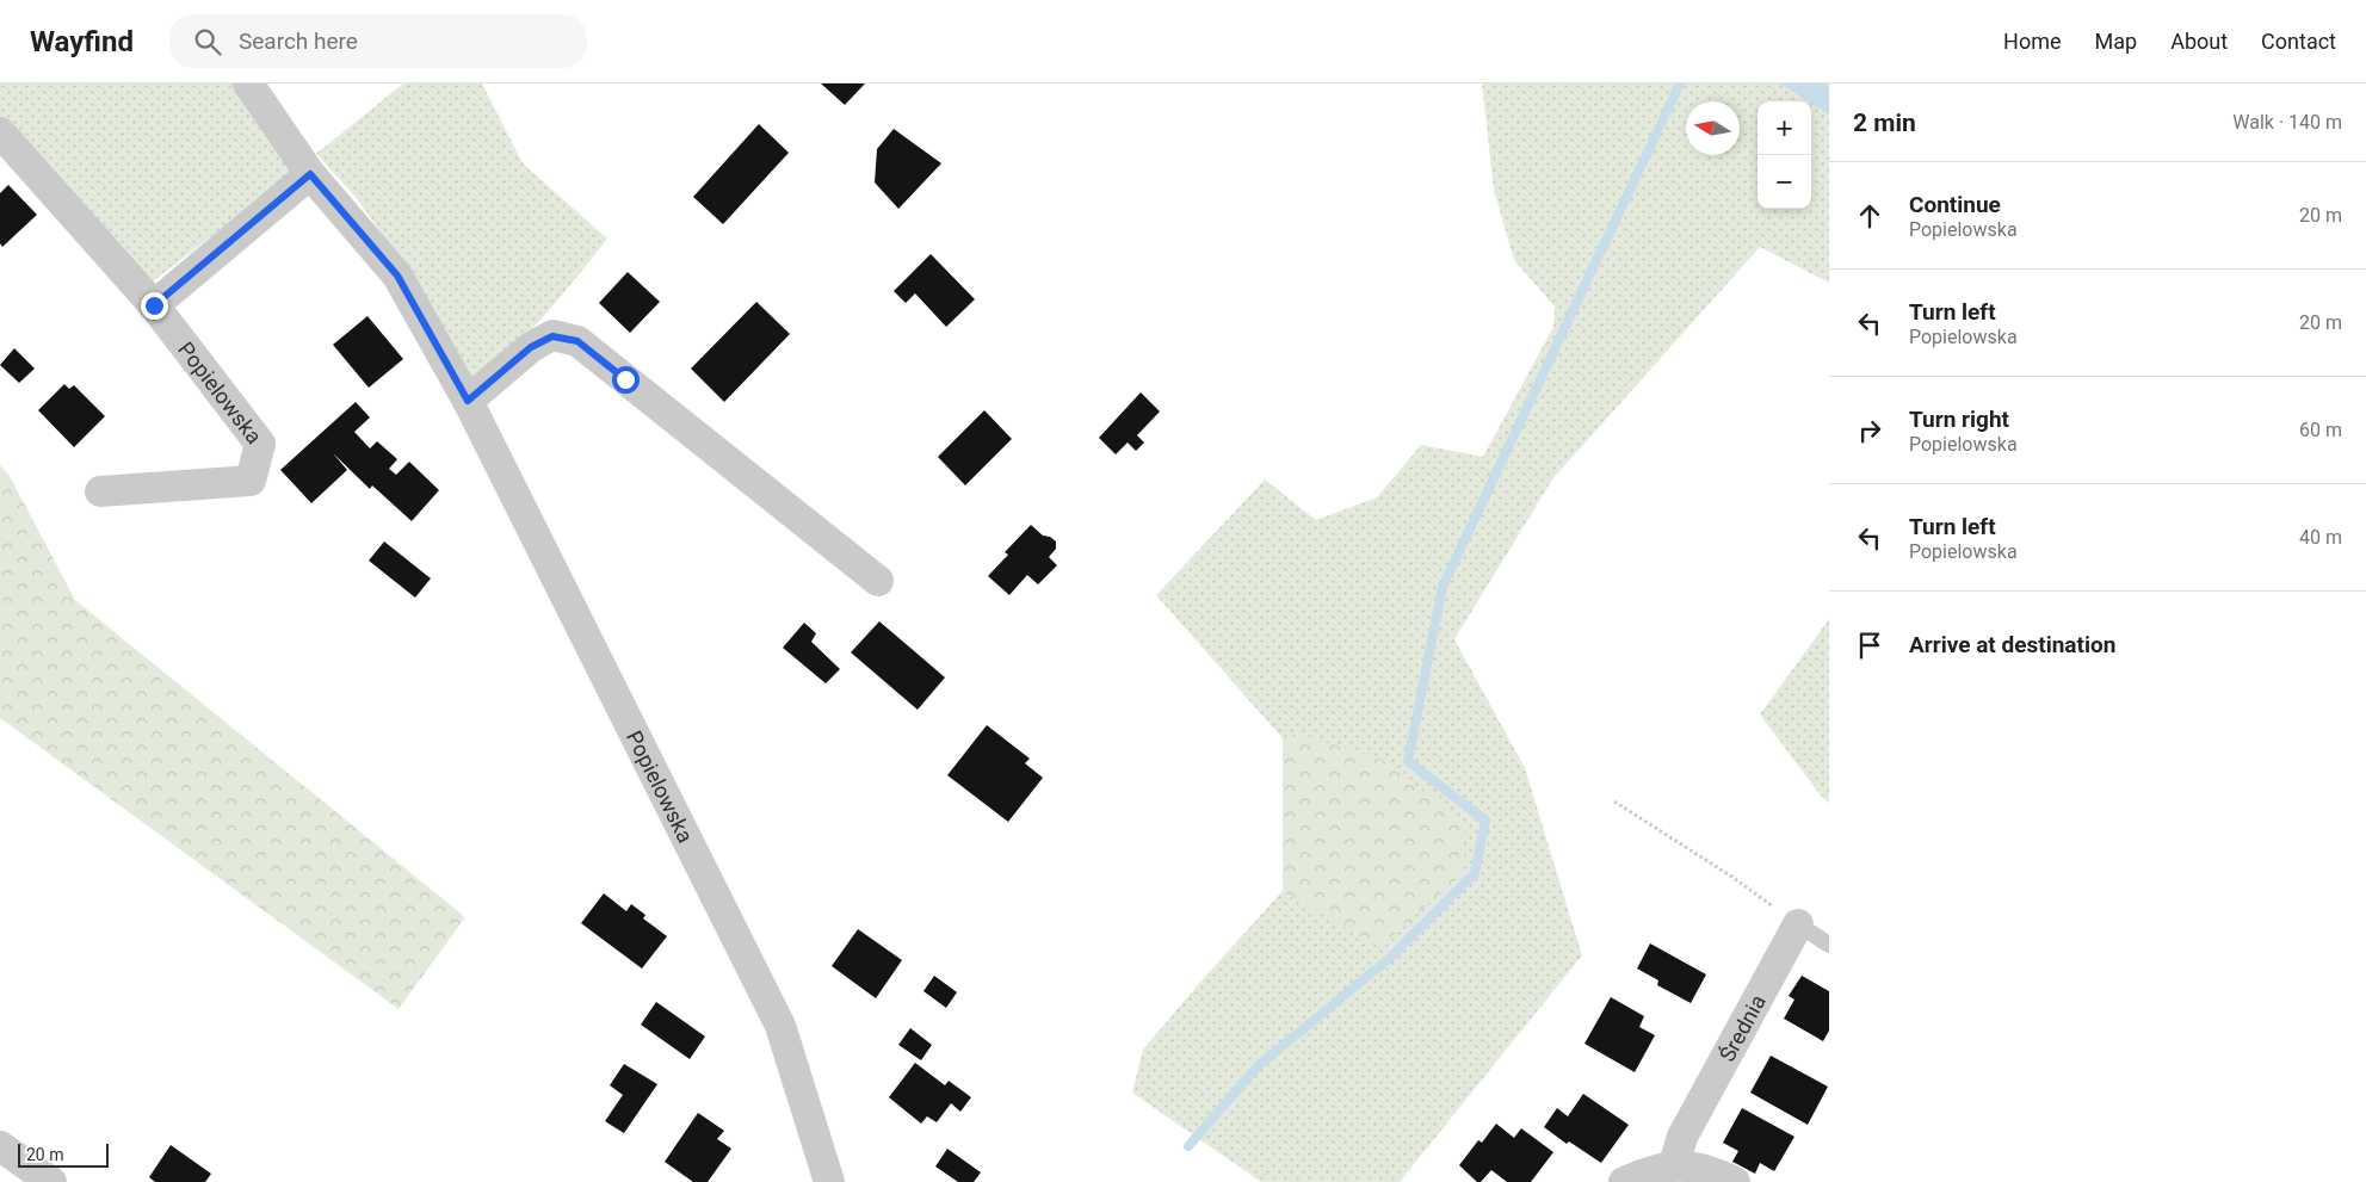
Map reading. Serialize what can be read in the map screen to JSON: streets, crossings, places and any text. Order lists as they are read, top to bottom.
{
  "streets": {
    "street": ["Popielowska", "Średnia"]
  },
  "scale_bar": "20 m",
  "north": "left",
  "page": {
    "header": "Wayfind",
    "search": "Search here",
    "nav": [
      "Home",
      "Map",
      "About",
      "Contact"
    ],
    "heading": ["2 min", "Walk · 140 m"],
    "map_buttons": ["+", "−"],
    "list": [
      ["Continue", "Popielowska", "20 m"],
      ["Turn left", "Popielowska", "20 m"],
      ["Turn right", "Popielowska", "60 m"],
      ["Turn left", "Popielowska", "40 m"],
      "Arrive at destination"
    ],
    "scale": "20 m"
  }
}
